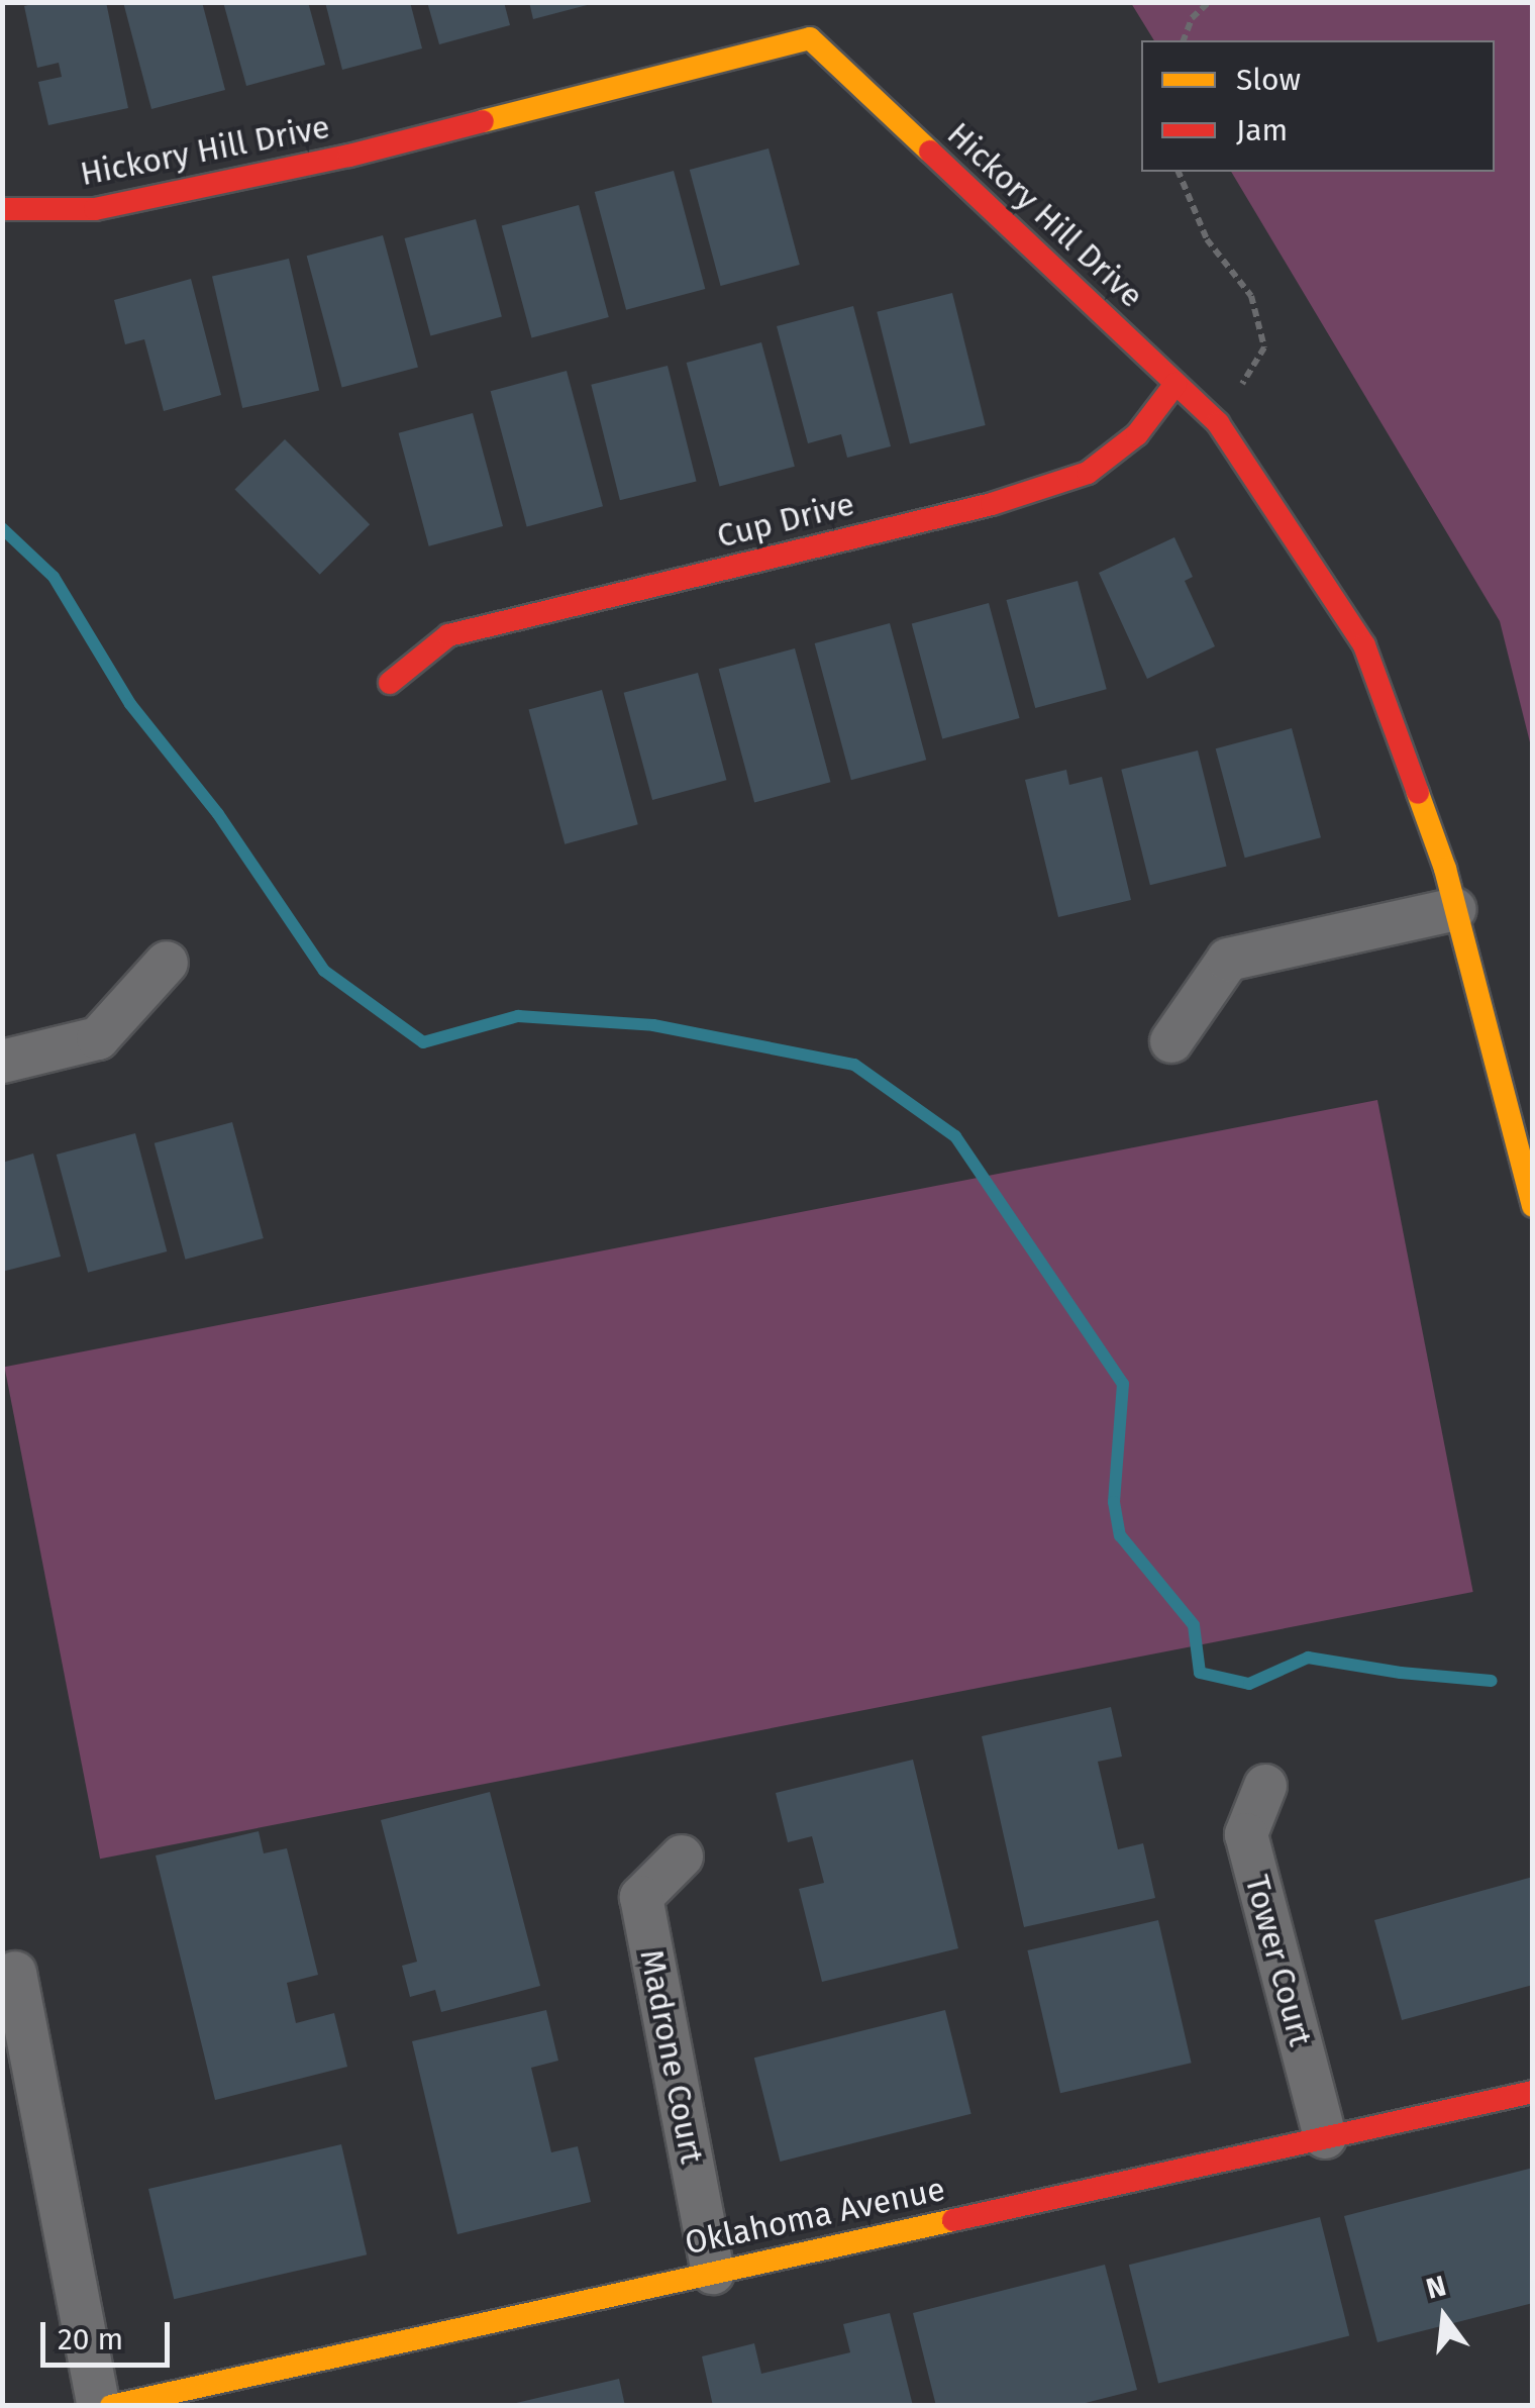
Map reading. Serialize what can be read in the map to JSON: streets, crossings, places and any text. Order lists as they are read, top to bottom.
{
  "streets": {
    "street": [
      "Hickory Hill Drive",
      "Cup Drive",
      "Tower Court",
      "Madrone Court",
      "Oklahoma Avenue"
    ]
  },
  "crossings": [
    ["Hickory Hill Drive", "Cup Drive"],
    ["Tower Court", "Oklahoma Avenue"],
    ["Madrone Court", "Oklahoma Avenue"]
  ],
  "legend": ["Slow", "Jam"],
  "scale_bar": "20 m",
  "north": "top"
}
